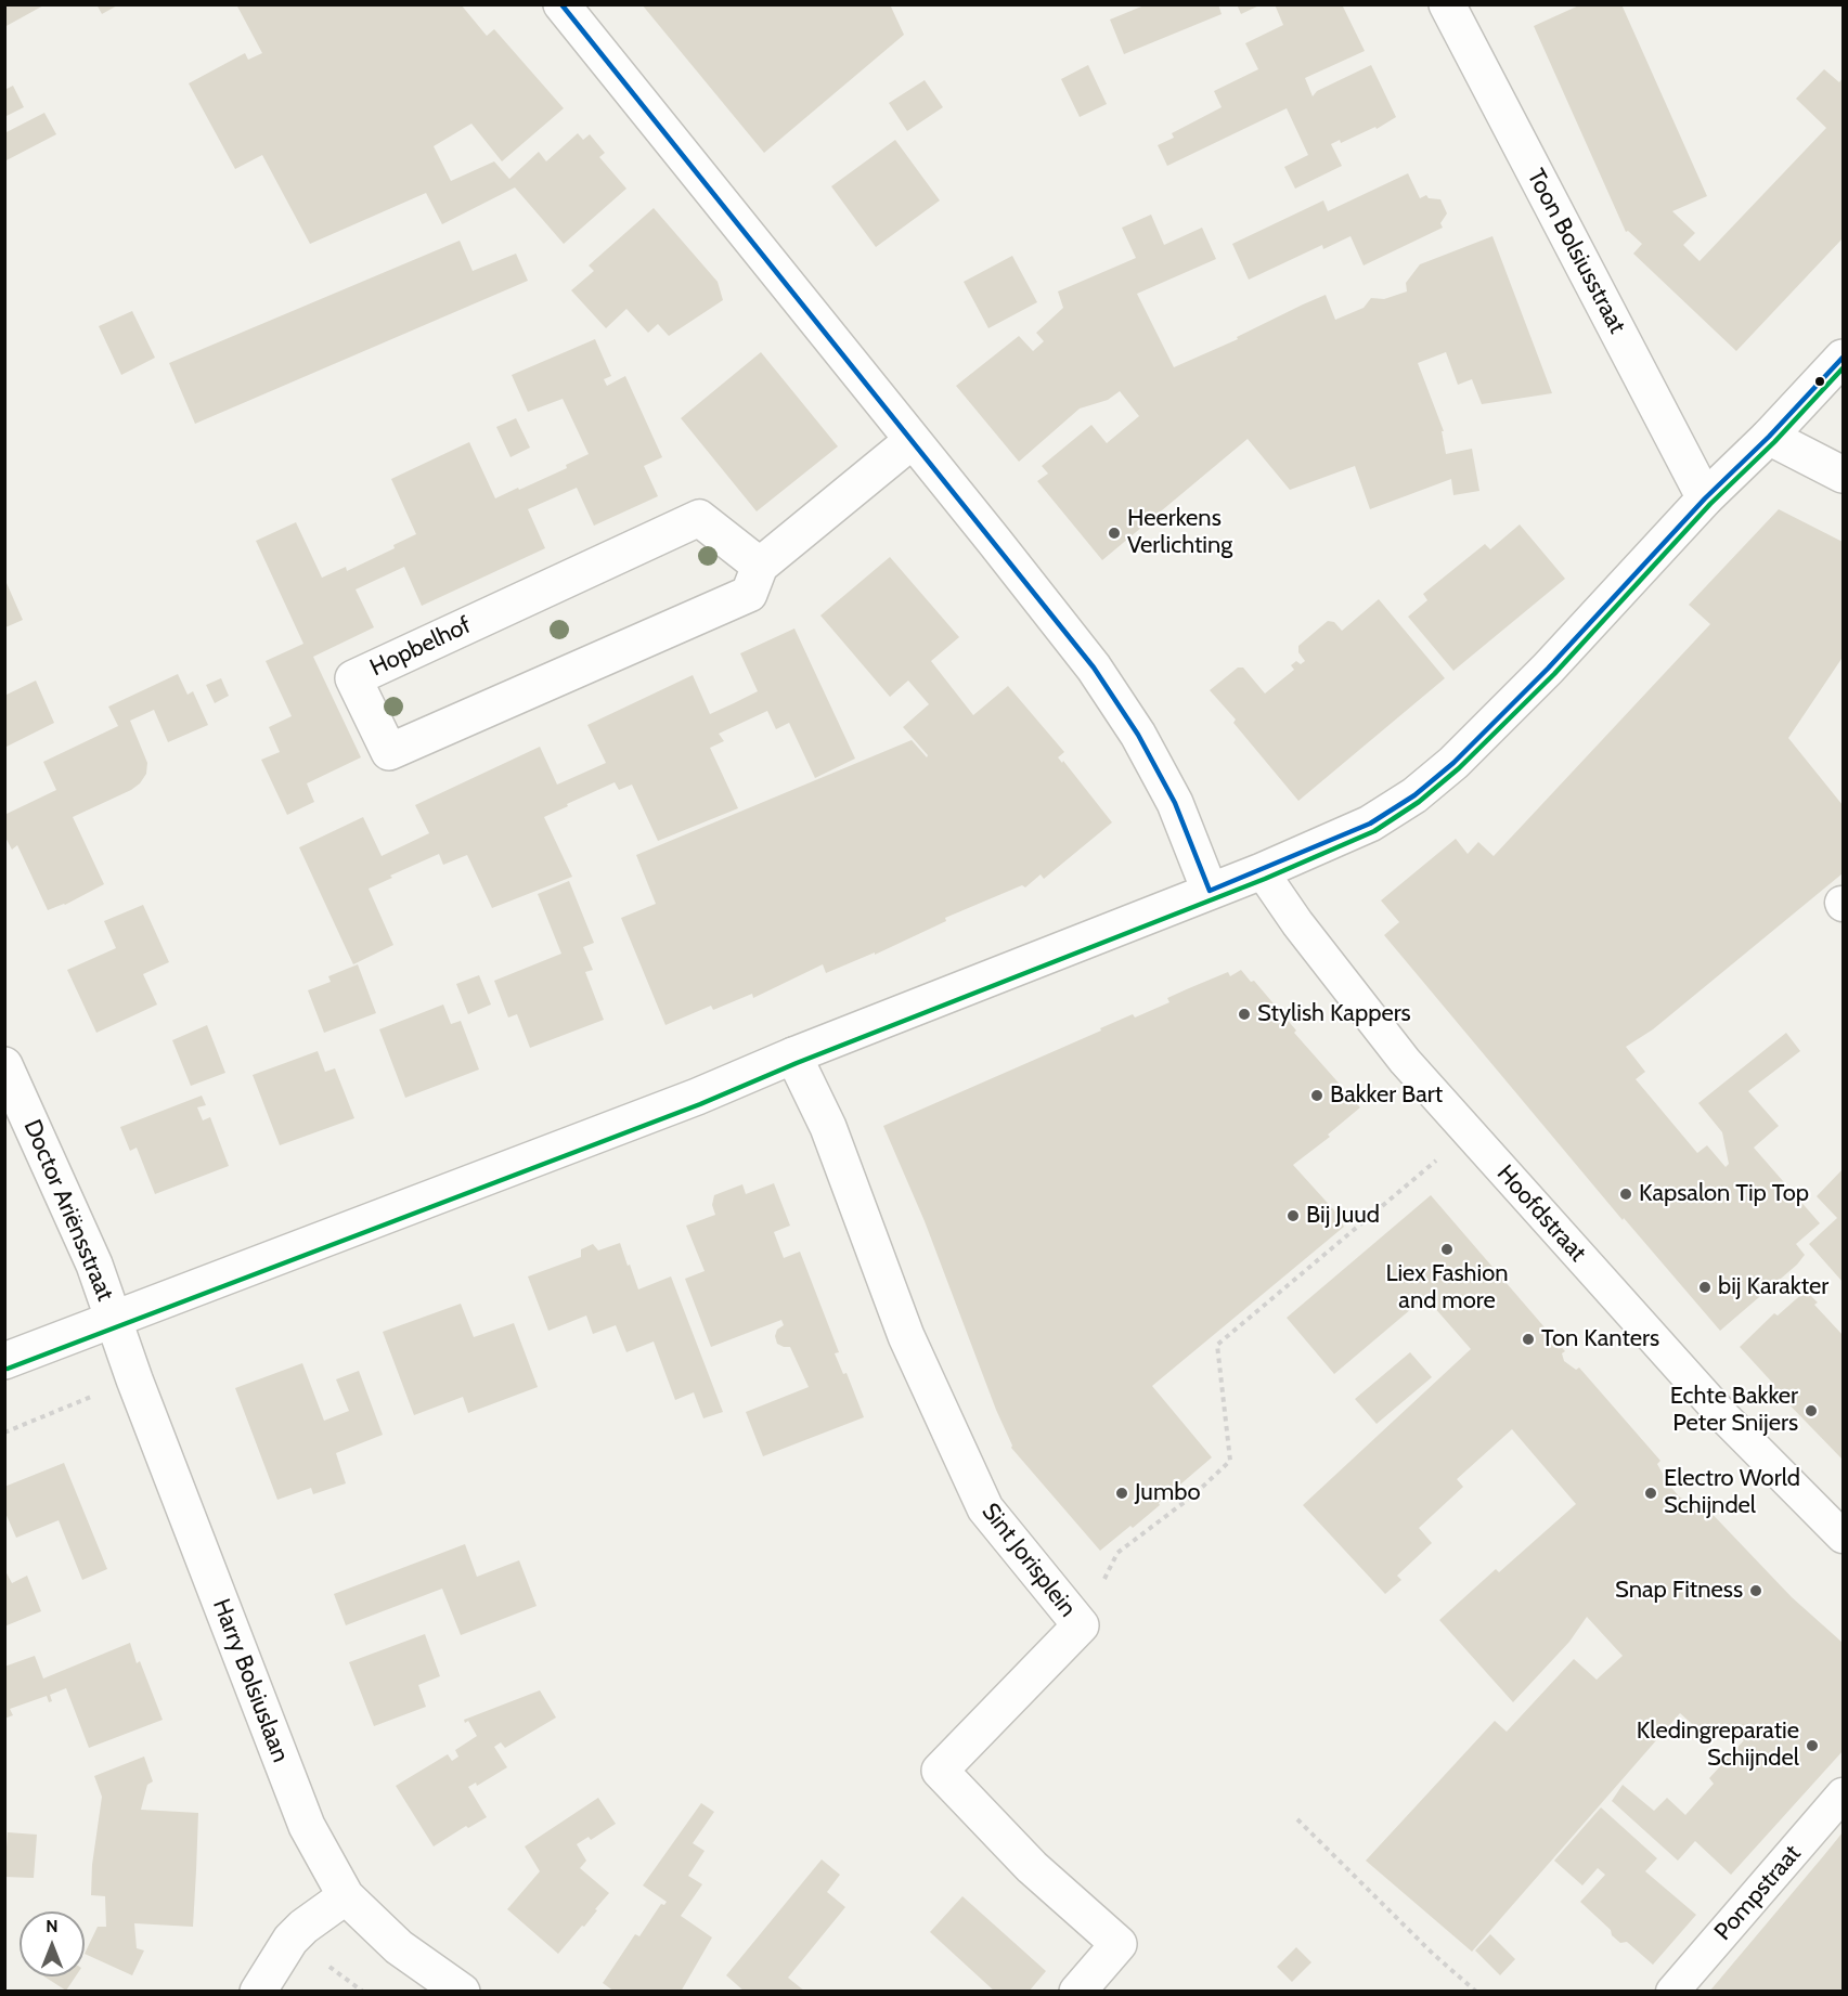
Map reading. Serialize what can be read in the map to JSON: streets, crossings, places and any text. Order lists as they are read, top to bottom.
{
  "streets": {
    "street": [
      "Toon Bolsiusstraat",
      "Hopbelhof",
      "Doctor Ariënsstraat",
      "Hoofdstraat",
      "Sint Jorisplein",
      "Harry Bolsiuslaan",
      "Pompstraat"
    ]
  },
  "crossings": [
    ["Doctor Ariënsstraat", "Harry Bolsiuslaan"]
  ],
  "places": [
    "Heerkens Verlichting",
    "Stylish Kappers",
    "Bakker Bart",
    "Kapsalon Tip Top",
    "Bij Juud",
    "Liex Fashion and more",
    "bij Karakter",
    "Ton Kanters",
    "Echte Bakker Peter Snijers",
    "Jumbo",
    "Electro World Schijndel",
    "Snap Fitness",
    "Kledingreparatie Schijndel"
  ],
  "north": "top"
}
